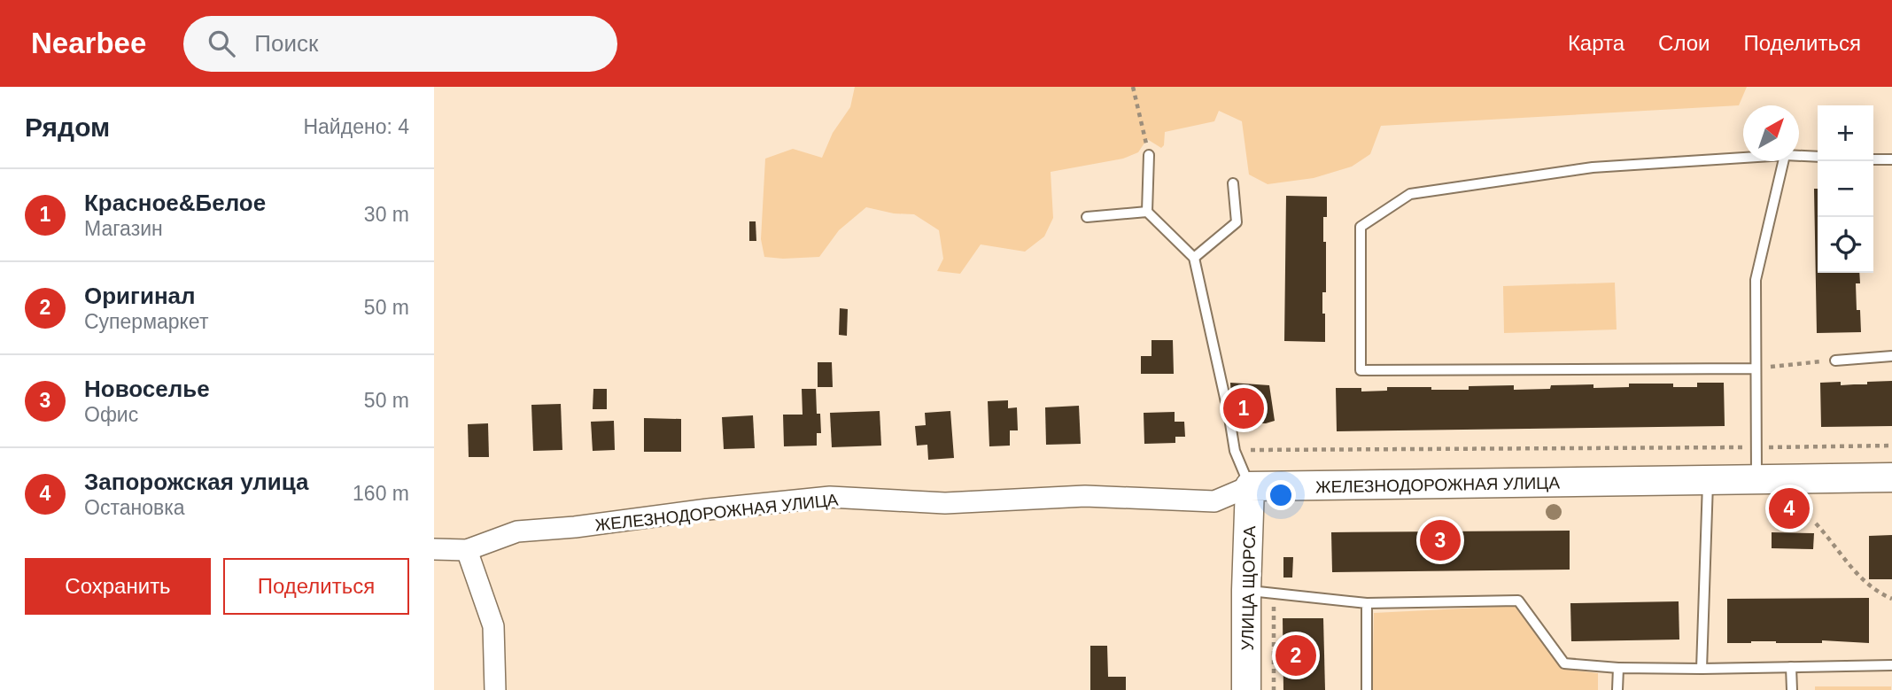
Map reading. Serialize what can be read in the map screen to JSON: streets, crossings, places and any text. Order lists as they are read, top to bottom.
{
  "streets": {
    "main road": ["ЖЕЛЕЗНОДОРОЖНАЯ УЛИЦА", "УЛИЦА ЩОРСА"]
  },
  "crossings": [
    ["ЖЕЛЕЗНОДОРОЖНАЯ УЛИЦА", "УЛИЦА ЩОРСА"]
  ],
  "north": "top right",
  "page": {
    "header": "Nearbee",
    "search": "Поиск",
    "nav": ["Карта", "Слои", "Поделиться"],
    "heading": ["Рядом", "Найдено: 4"],
    "map_buttons": ["+", "−"],
    "list": [
      {
        "mark": "1",
        "name": "Красное&Белое",
        "note": "Магазин",
        "value": "30 m"
      },
      {
        "mark": "2",
        "name": "Оригинал",
        "note": "Супермаркет",
        "value": "50 m"
      },
      {
        "mark": "3",
        "name": "Новоселье",
        "note": "Офис",
        "value": "50 m"
      },
      {
        "mark": "4",
        "name": "Запорожская улица",
        "note": "Остановка",
        "value": "160 m"
      }
    ],
    "pins": [
      "1",
      "4",
      "3",
      "2"
    ],
    "buttons": ["Сохранить", "Поделиться"]
  }
}
